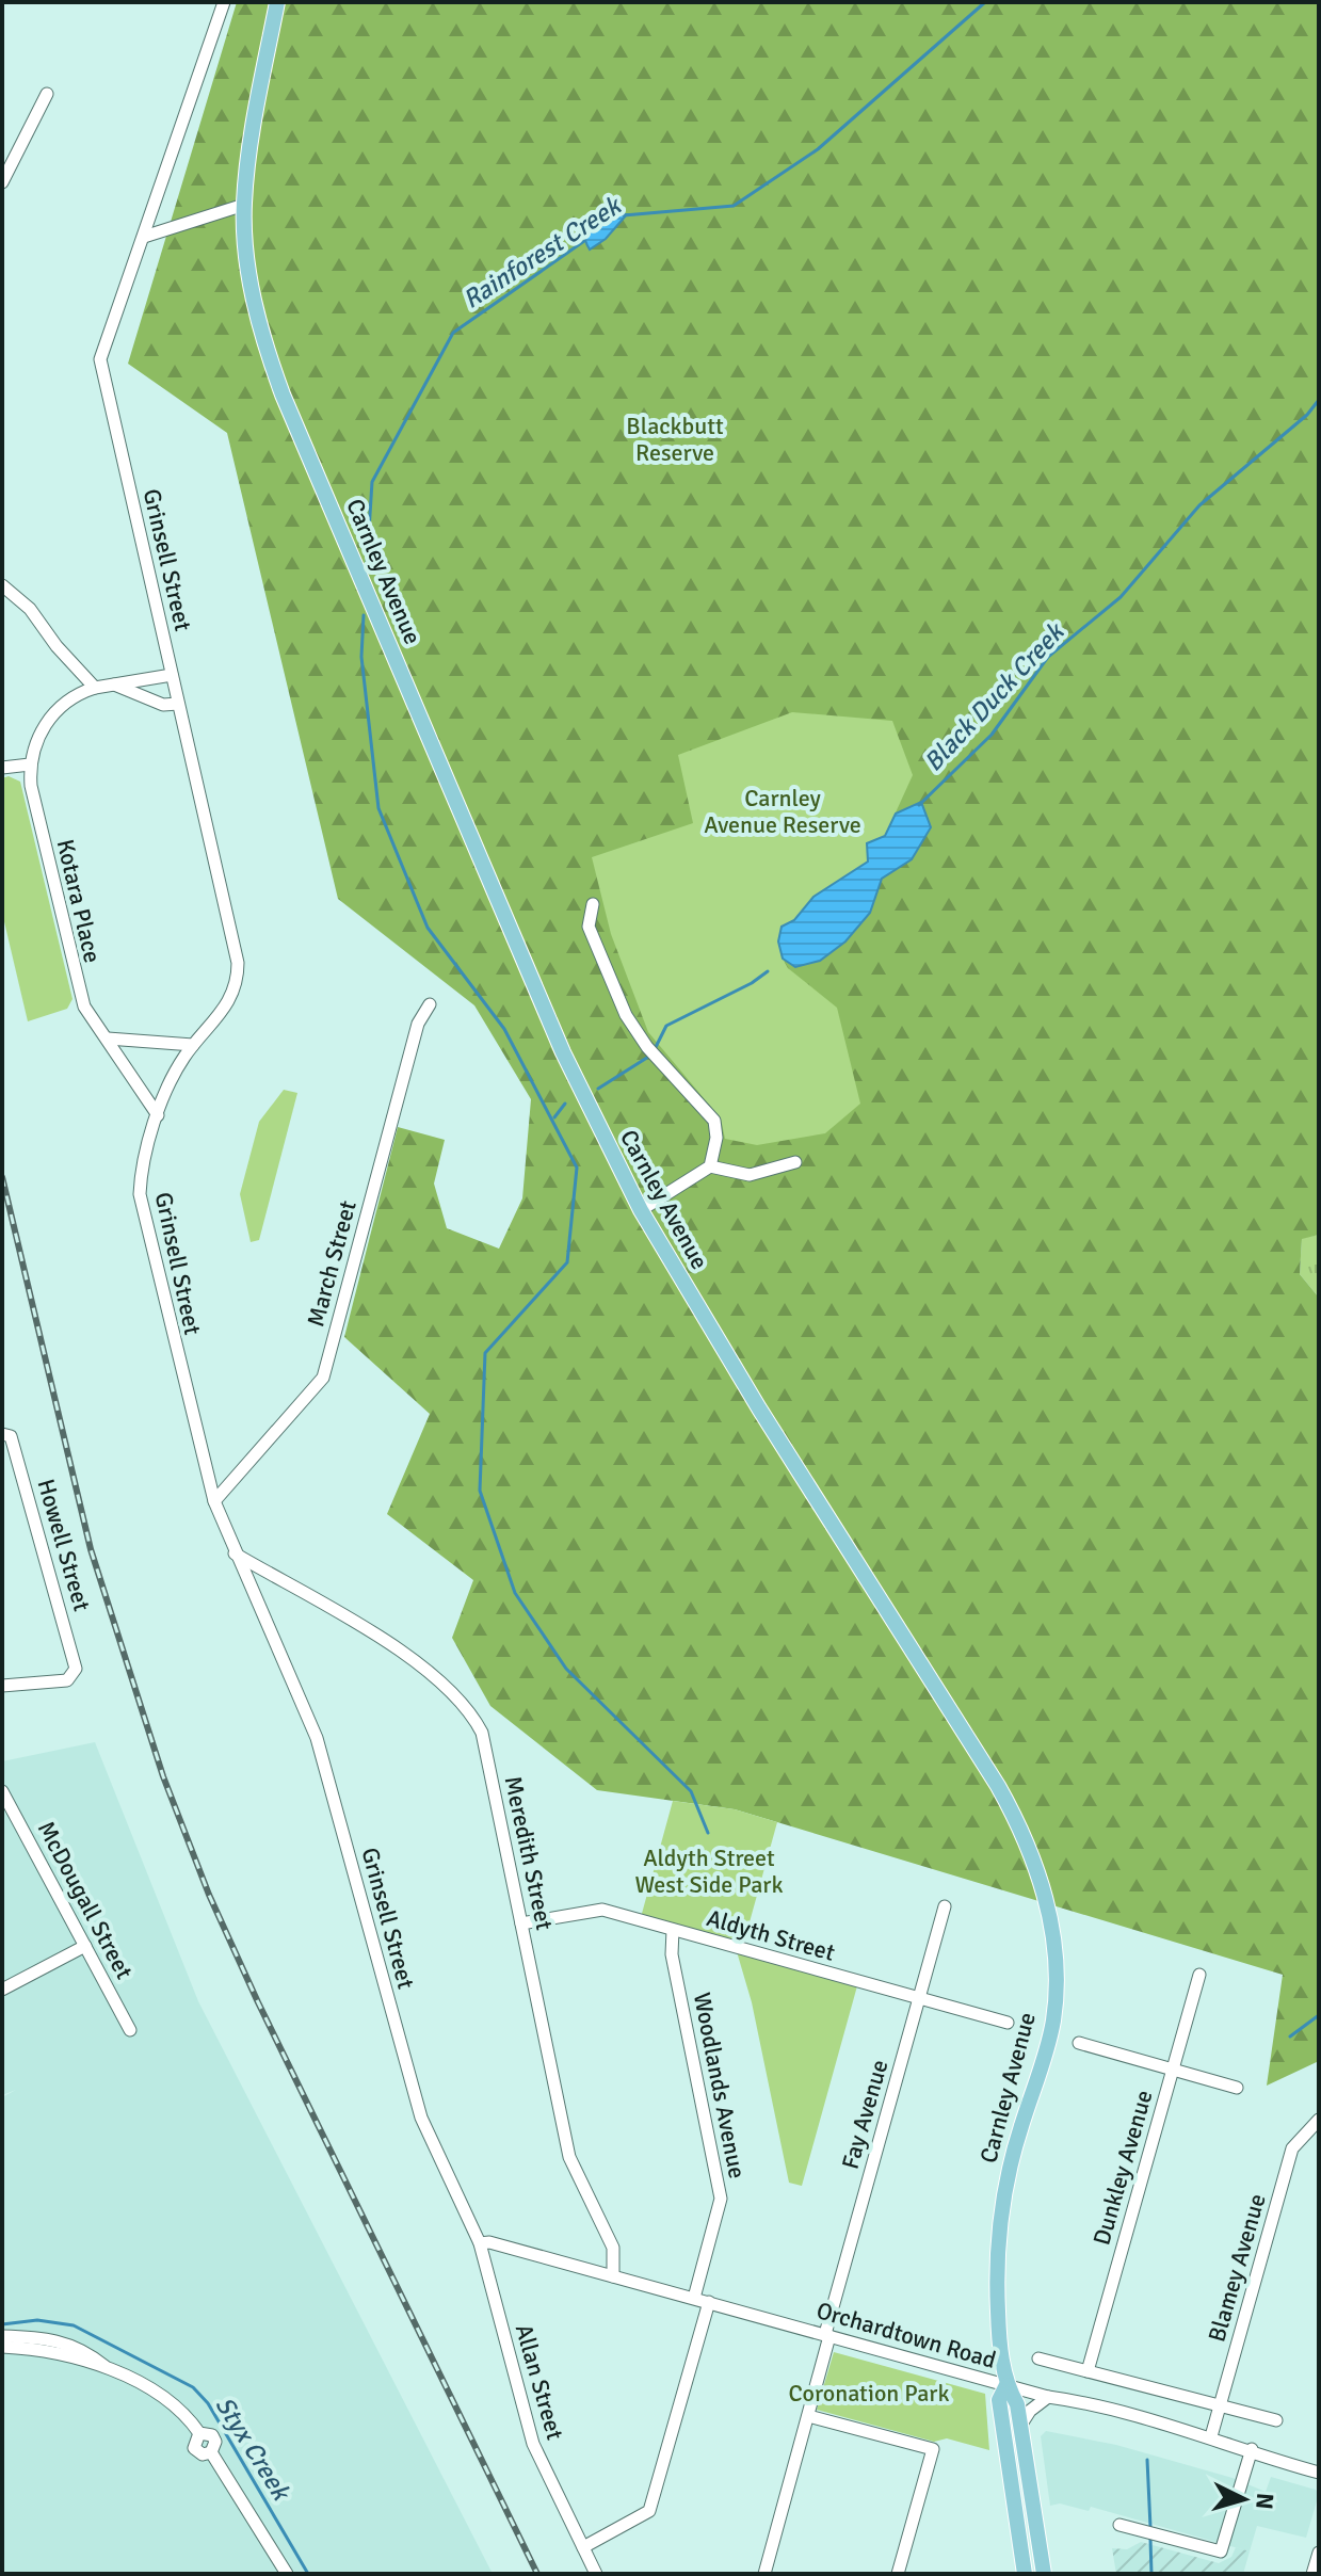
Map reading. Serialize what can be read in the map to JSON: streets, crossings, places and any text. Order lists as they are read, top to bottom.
{
  "streets": {
    "main road": ["Carnley Avenue"],
    "street": [
      "Grinsell Street",
      "Kotara Place",
      "March Street",
      "Howell Street",
      "Meredith Street",
      "McDougall Street",
      "Aldyth Street",
      "Woodlands Avenue",
      "Fay Avenue",
      "Dunkley Avenue",
      "Blamey Avenue",
      "Orchardtown Road",
      "Allan Street"
    ]
  },
  "crossings": [
    ["Grinsell Street", "Kotara Place"],
    ["Grinsell Street", "March Street"],
    ["Grinsell Street", "Meredith Street"],
    ["Grinsell Street", "Orchardtown Road"],
    ["Grinsell Street", "Allan Street"],
    ["Carnley Avenue", "Orchardtown Road"],
    ["Meredith Street", "Aldyth Street"],
    ["Meredith Street", "Orchardtown Road"],
    ["Aldyth Street", "Woodlands Avenue"],
    ["Aldyth Street", "Fay Avenue"],
    ["Woodlands Avenue", "Orchardtown Road"],
    ["Fay Avenue", "Orchardtown Road"],
    ["Blamey Avenue", "Orchardtown Road"],
    ["Orchardtown Road", "Allan Street"]
  ],
  "water": ["Rainforest Creek", "Black Duck Creek", "Styx Creek"],
  "parks": [
    "Blackbutt Reserve",
    "Carnley Avenue Reserve",
    "Aldyth Street West Side Park",
    "Coronation Park"
  ],
  "north": "right"
}
